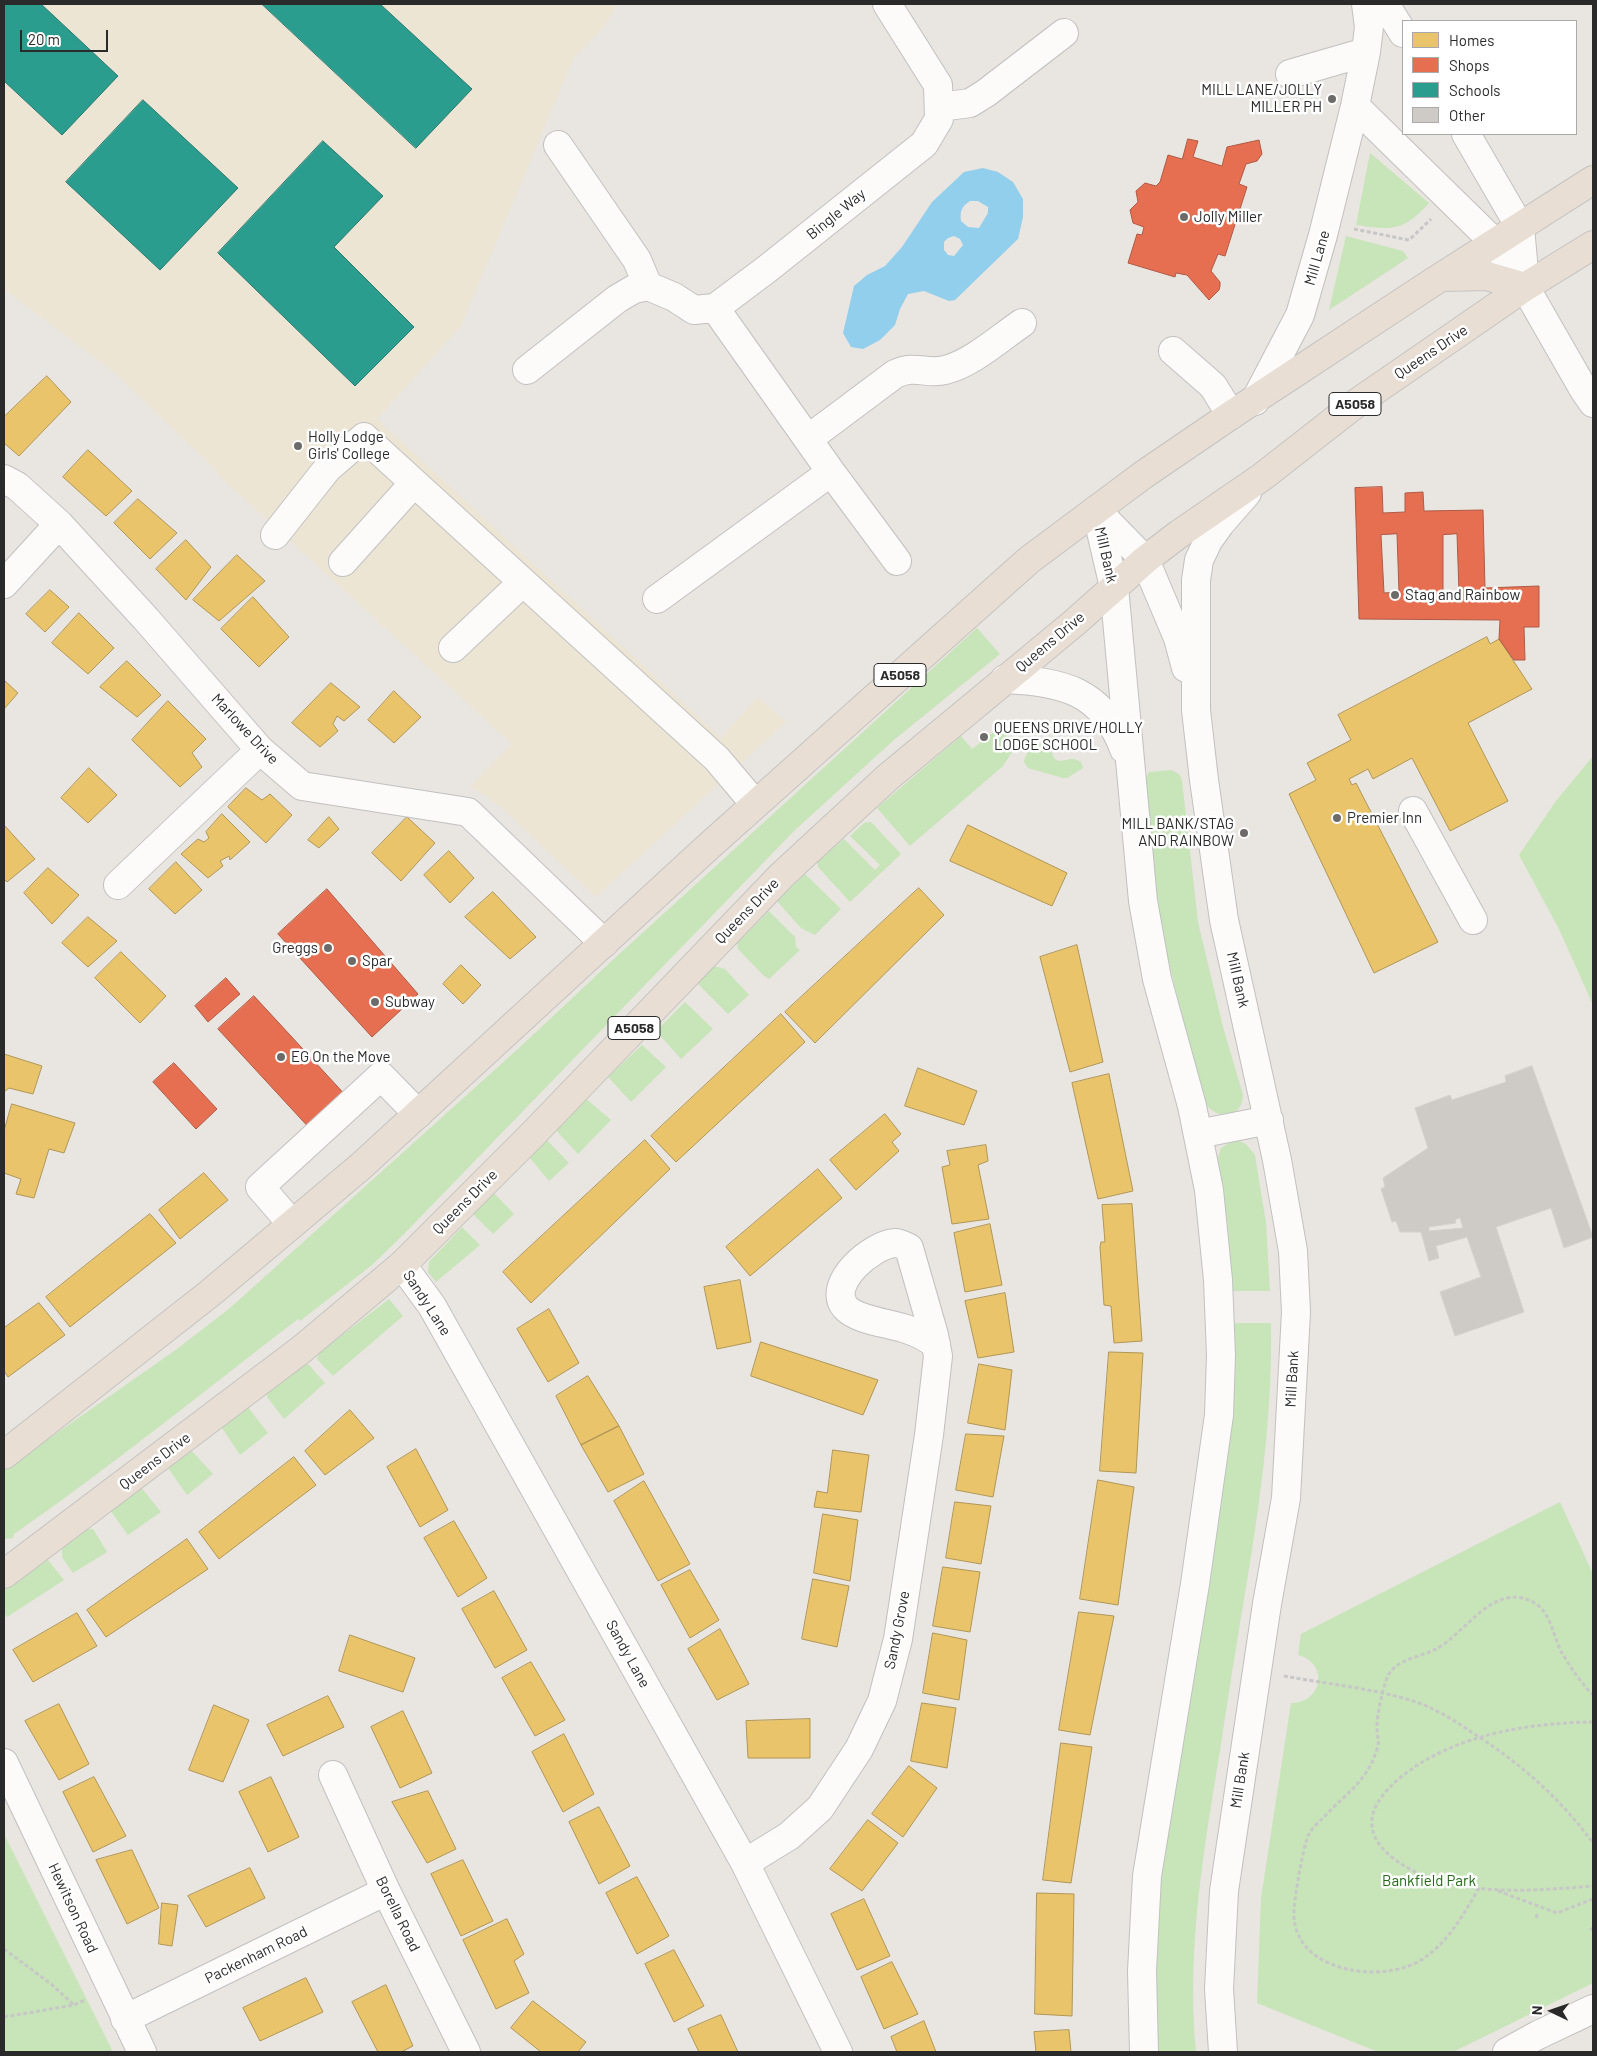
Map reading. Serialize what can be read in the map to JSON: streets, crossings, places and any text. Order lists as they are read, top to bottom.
{
  "streets": {
    "highway": ["Queens Drive", "A5058"],
    "street": [
      "Bingle Way",
      "Mill Lane",
      "Mill Bank",
      "Marlowe Drive",
      "Sandy Lane",
      "Sandy Grove",
      "Hewitson Road",
      "Borella Road",
      "Packenham Road"
    ]
  },
  "crossings": [
    ["Mill Lane", "A5058"],
    ["Queens Drive", "Mill Bank"],
    ["Queens Drive", "Sandy Lane"],
    ["A5058", "Mill Bank"],
    ["A5058", "Marlowe Drive"],
    ["Sandy Lane", "Sandy Grove"],
    ["Hewitson Road", "Packenham Road"],
    ["Borella Road", "Packenham Road"]
  ],
  "parks": ["Bankfield Park"],
  "places": [
    "MILL LANE/JOLLY MILLER PH",
    "Jolly Miller",
    "Holly Lodge Girls' College",
    "Stag and Rainbow",
    "QUEENS DRIVE/HOLLY LODGE SCHOOL",
    "Premier Inn",
    "MILL BANK/STAG AND RAINBOW",
    "Greggs",
    "Spar",
    "Subway",
    "EG On the Move"
  ],
  "legend": [
    "Homes",
    "Shops",
    "Schools",
    "Other"
  ],
  "scale_bar": "20 m",
  "north": "left"
}
